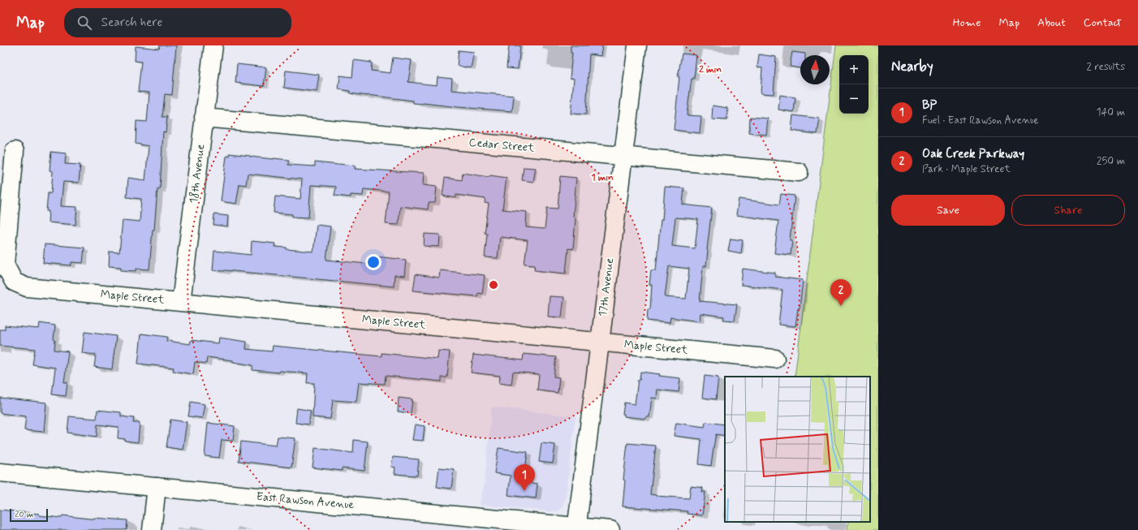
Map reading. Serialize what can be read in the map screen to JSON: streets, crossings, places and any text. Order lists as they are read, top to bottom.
{
  "streets": {
    "street": [
      "Cedar Street",
      "18th Avenue",
      "17th Avenue",
      "Maple Street",
      "East Rawson Avenue"
    ]
  },
  "crossings": [
    ["Cedar Street", "18th Avenue"],
    ["Cedar Street", "17th Avenue"],
    ["18th Avenue", "Maple Street"],
    ["17th Avenue", "Maple Street"],
    ["17th Avenue", "East Rawson Avenue"]
  ],
  "scale_bar": "20 m",
  "north": "top",
  "page": {
    "header": "Map",
    "search": "Search here",
    "nav": [
      "Home",
      "Map",
      "About",
      "Contact"
    ],
    "heading": ["Nearby", "2 results"],
    "map_buttons": ["+", "−"],
    "list": [
      {
        "mark": "1",
        "name": "BP",
        "note": "Fuel · East Rawson Avenue",
        "value": "140 m"
      },
      {
        "mark": "2",
        "name": "Oak Creek Parkway",
        "note": "Park · Maple Street",
        "value": "250 m"
      }
    ],
    "buttons": ["Save", "Share"],
    "pins": ["2", "1"],
    "scale": "20 m"
  },
  "rings": ["2 min", "1 min"]
}
